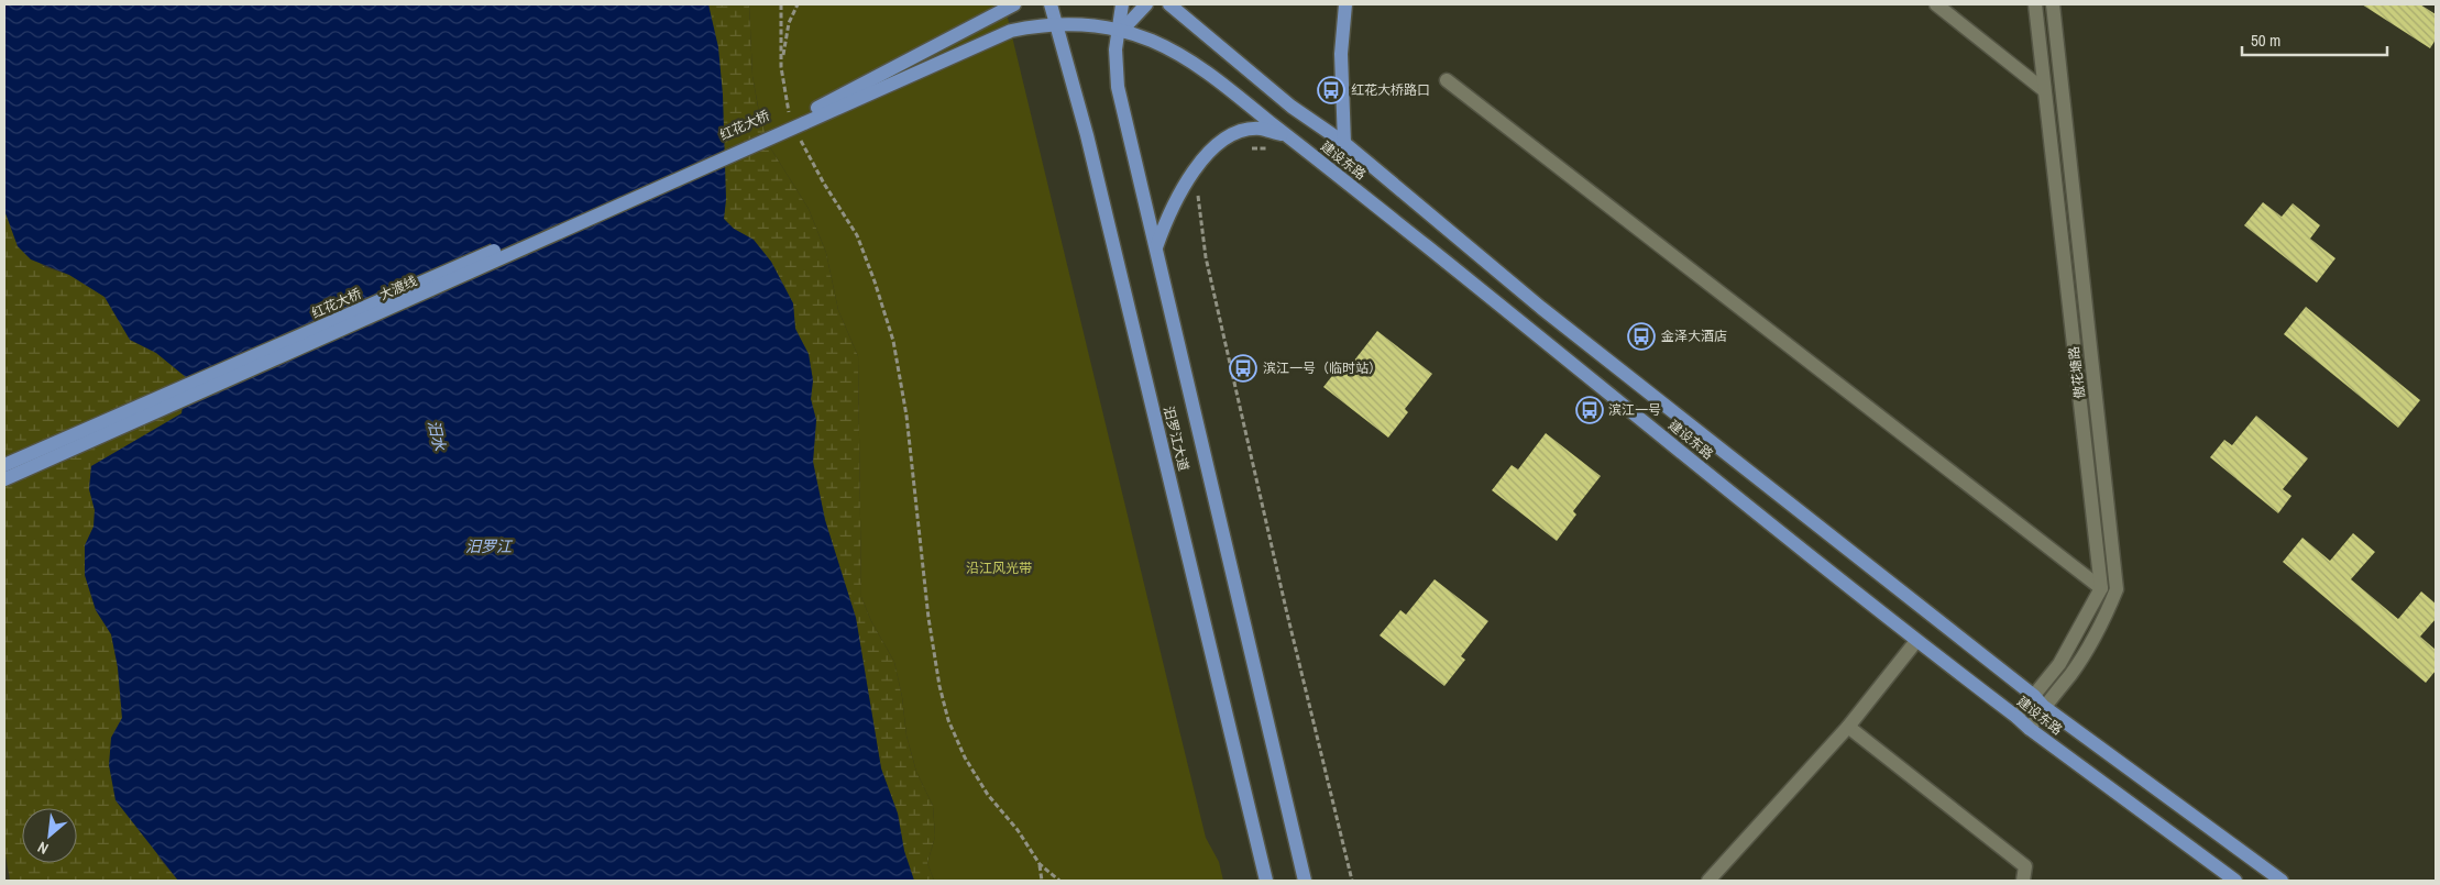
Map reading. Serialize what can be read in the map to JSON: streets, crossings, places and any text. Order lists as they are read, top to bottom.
{
  "streets": {
    "main road": [
      "红花大桥",
      "建设东路",
      "大渡线",
      "汨罗江大道"
    ],
    "street": ["傲花塘路"]
  },
  "crossings": [
    ["红花大桥", "建设东路"],
    ["红花大桥", "大渡线"],
    ["建设东路", "大渡线"],
    ["建设东路", "汨罗江大道"]
  ],
  "water": ["汨水", "汨罗江"],
  "parks": ["沿江风光带"],
  "places": {
    "bus stop": [
      "红花大桥路口",
      "金泽大酒店",
      "滨江一号（临时站）",
      "滨江一号"
    ]
  },
  "scale_bar": "50 m",
  "north": "bottom left"
}
